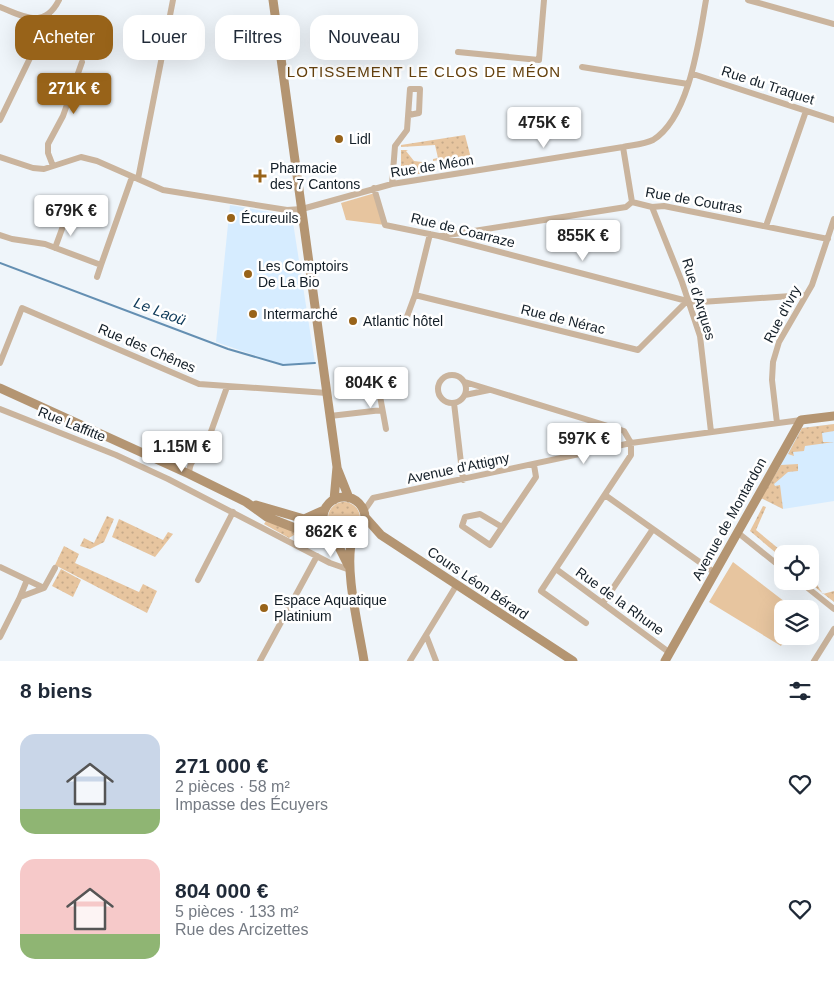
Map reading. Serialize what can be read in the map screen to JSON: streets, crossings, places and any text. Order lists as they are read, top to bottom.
{
  "streets": {
    "main road": ["Avenue de Montardon", "Cours Léon Bérard"],
    "street": [
      "Rue du Traquet",
      "Rue de Méon",
      "Rue de Coutras",
      "Rue de Coarraze",
      "Rue d'Arques",
      "Rue d'Ivry",
      "Rue de Nérac",
      "Rue des Chênes",
      "Rue Laffitte",
      "Avenue d'Attigny",
      "Rue de la Rhune"
    ]
  },
  "crossings": [
    ["Rue du Traquet", "Rue de Méon"],
    ["Rue de Méon", "Rue de Coarraze"],
    ["Rue de Coutras", "Rue de Coarraze"],
    ["Rue de Coutras", "Rue d'Arques"],
    ["Rue de Coutras", "Rue d'Ivry"],
    ["Rue de Coarraze", "Rue d'Arques"],
    ["Rue de Coarraze", "Rue d'Ivry"],
    ["Rue de Coarraze", "Rue de Nérac"],
    ["Rue d'Arques", "Rue de Nérac"],
    ["Rue d'Arques", "Avenue d'Attigny"],
    ["Rue d'Ivry", "Avenue d'Attigny"],
    ["Avenue d'Attigny", "Avenue de Montardon"],
    ["Avenue d'Attigny", "Cours Léon Bérard"],
    ["Avenue de Montardon", "Rue de la Rhune"]
  ],
  "districts": ["LOTISSEMENT LE CLOS DE MÉON"],
  "water": ["Le Laoü"],
  "places": {
    "other": [
      "Lidl",
      "Écureuils",
      "Les Comptoirs De La Bio",
      "Intermarché",
      "Atlantic hôtel",
      "Espace Aquatique Platinium"
    ],
    "health": ["Pharmacie des 7 Cantons"]
  },
  "page": {
    "chip": [
      "Acheter",
      "Louer",
      "Filtres",
      "Nouveau"
    ],
    "price": [
      "271K €",
      "475K €",
      "679K €",
      "855K €",
      "804K €",
      "597K €",
      "1.15M €",
      "862K €"
    ],
    "heading": "8 biens",
    "list": [
      {
        "name": "271 000 €",
        "note": "2 pièces · 58 m² · Impasse des Écuyers"
      },
      {
        "name": "804 000 €",
        "note": "5 pièces · 133 m² · Rue des Arcizettes"
      }
    ]
  }
}
